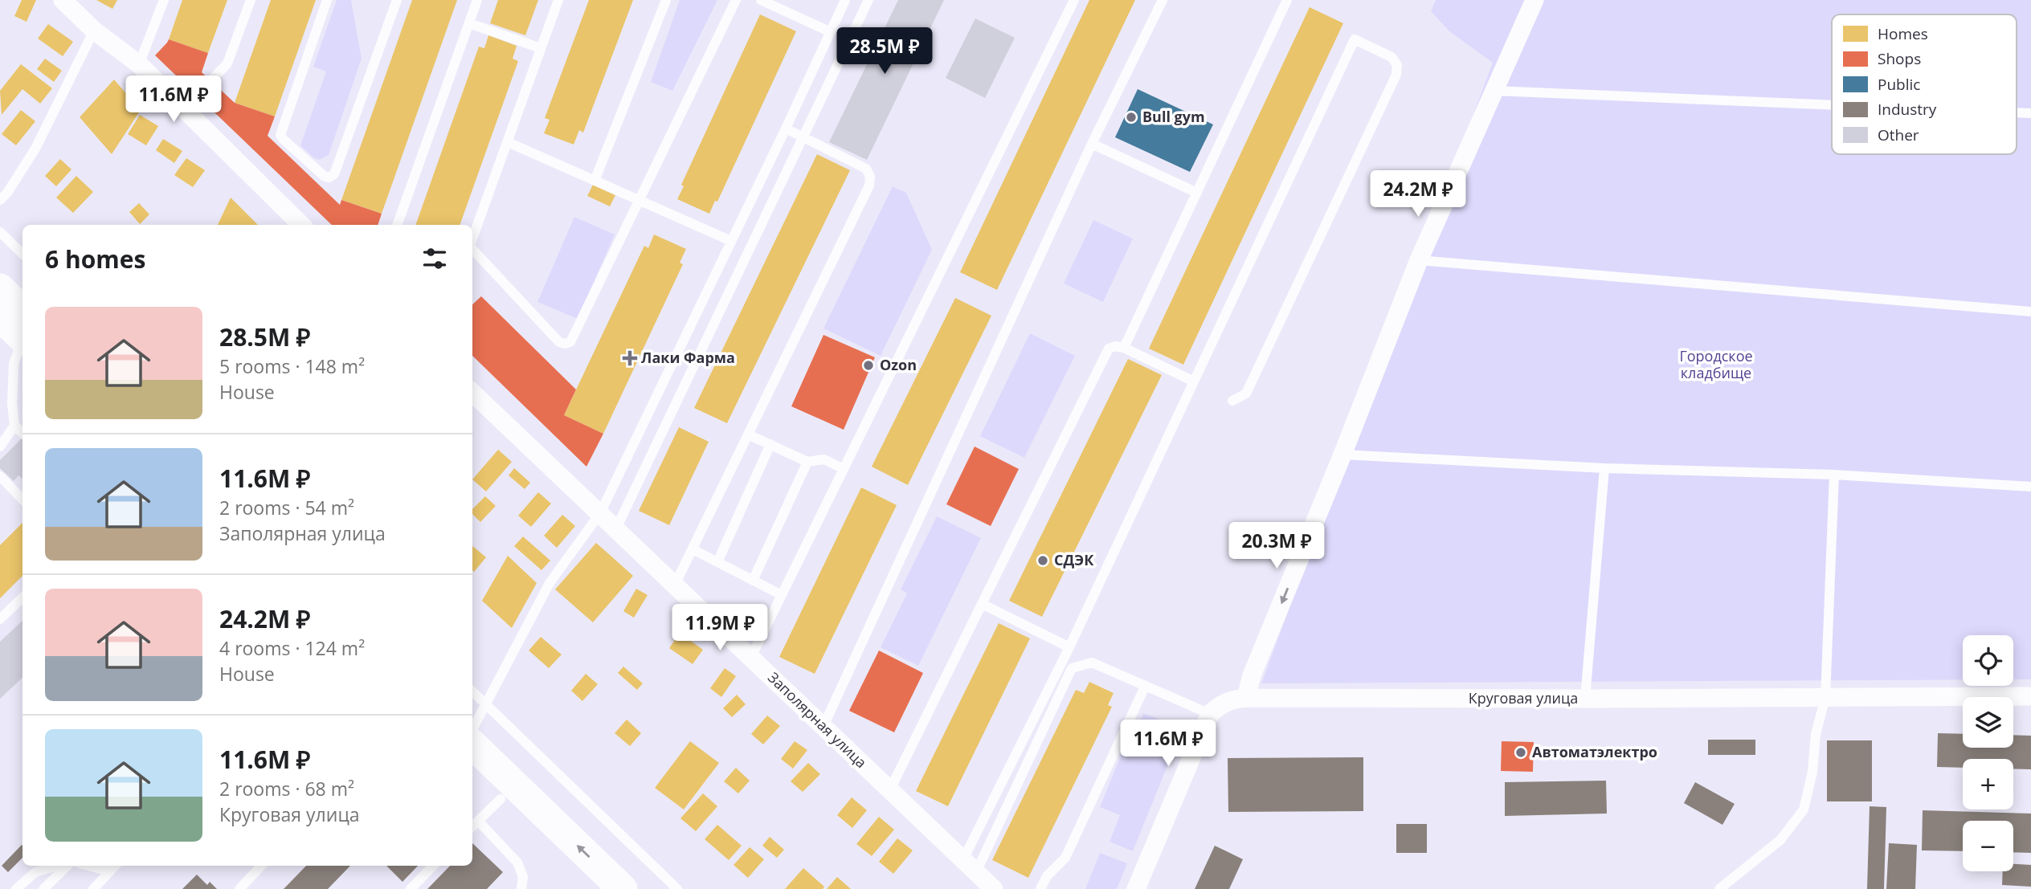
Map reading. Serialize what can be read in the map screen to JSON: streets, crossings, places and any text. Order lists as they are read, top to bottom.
{
  "streets": {
    "street": ["Круговая улица", "Заполярная улица"]
  },
  "parks": ["Городское кладбище"],
  "places": {
    "other": [
      "Bull gym",
      "Ozon",
      "СДЭК",
      "Автоматэлектро"
    ],
    "health": ["Лаки Фарма"]
  },
  "legend": [
    "Homes",
    "Shops",
    "Public",
    "Industry",
    "Other"
  ],
  "page": {
    "price": [
      "28.5M ₽",
      "11.6M ₽",
      "24.2M ₽",
      "20.3M ₽",
      "11.9M ₽",
      "11.6M ₽"
    ],
    "heading": "6 homes",
    "list": [
      {
        "name": "28.5M ₽",
        "note": "5 rooms · 148 m² · House"
      },
      {
        "name": "11.6M ₽",
        "note": "2 rooms · 54 m² · Заполярная улица"
      },
      {
        "name": "24.2M ₽",
        "note": "4 rooms · 124 m² · House"
      },
      {
        "name": "11.6M ₽",
        "note": "2 rooms · 68 m² · Круговая улица"
      }
    ],
    "map_buttons": ["+", "−"]
  }
}
